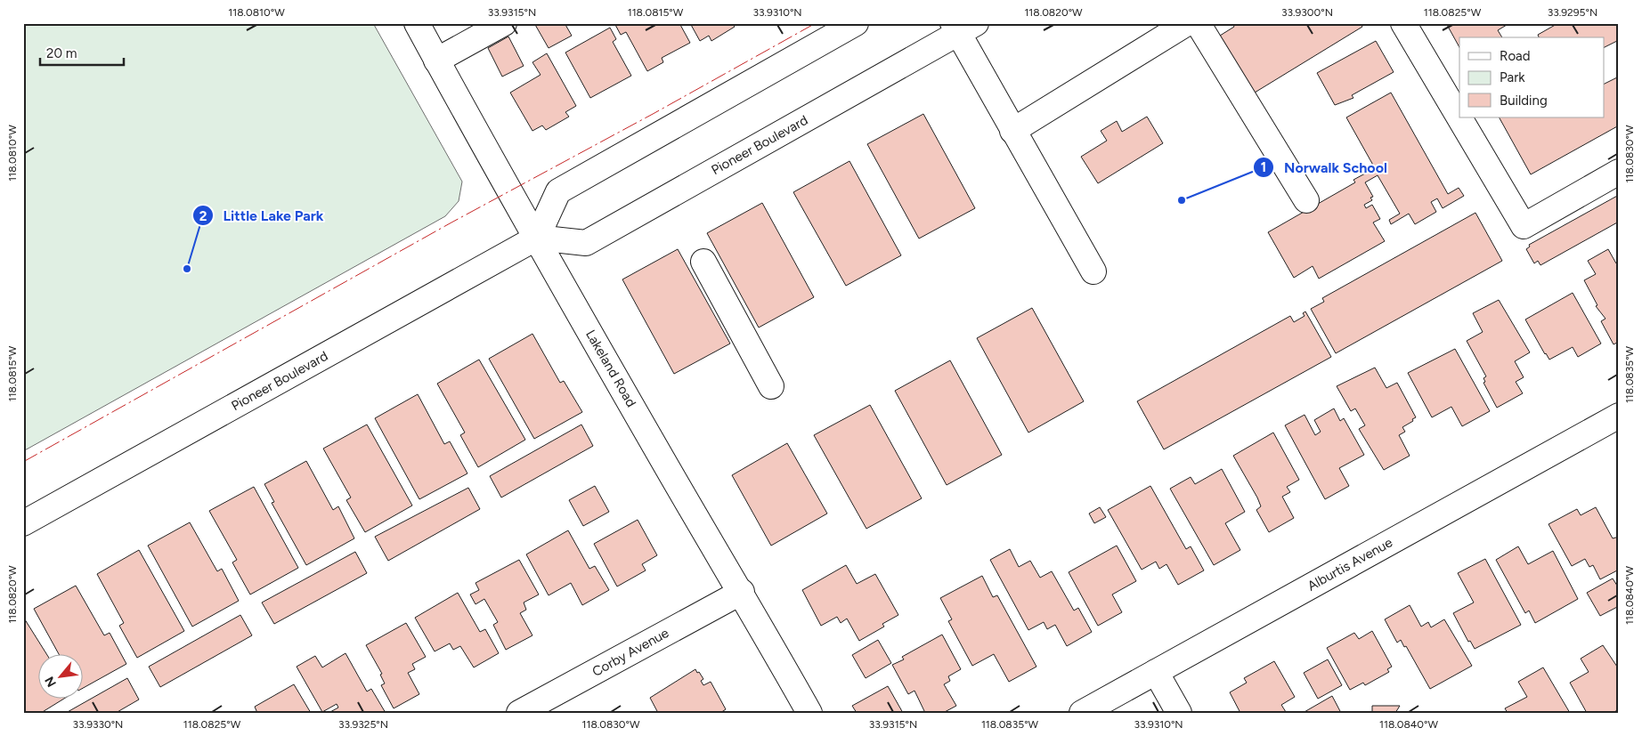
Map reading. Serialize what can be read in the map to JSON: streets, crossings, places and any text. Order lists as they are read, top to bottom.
{
  "streets": {
    "street": [
      "Pioneer Boulevard",
      "Lakeland Road",
      "Alburtis Avenue",
      "Corby Avenue"
    ]
  },
  "crossings": [
    ["Pioneer Boulevard", "Lakeland Road"],
    ["Lakeland Road", "Corby Avenue"]
  ],
  "places": ["Norwalk School", "Little Lake Park"],
  "legend": ["Road", "Park", "Building"],
  "scale_bar": "20 m",
  "north": "bottom left",
  "coordinates": [
    "118.0810°W",
    "33.9315°N",
    "118.0815°W",
    "33.9310°N",
    "118.0820°W",
    "33.9300°N",
    "118.0825°W",
    "33.9295°N",
    "118.0830°W",
    "118.0835°W",
    "118.0840°W",
    "33.9330°N",
    "33.9325°N"
  ]
}
